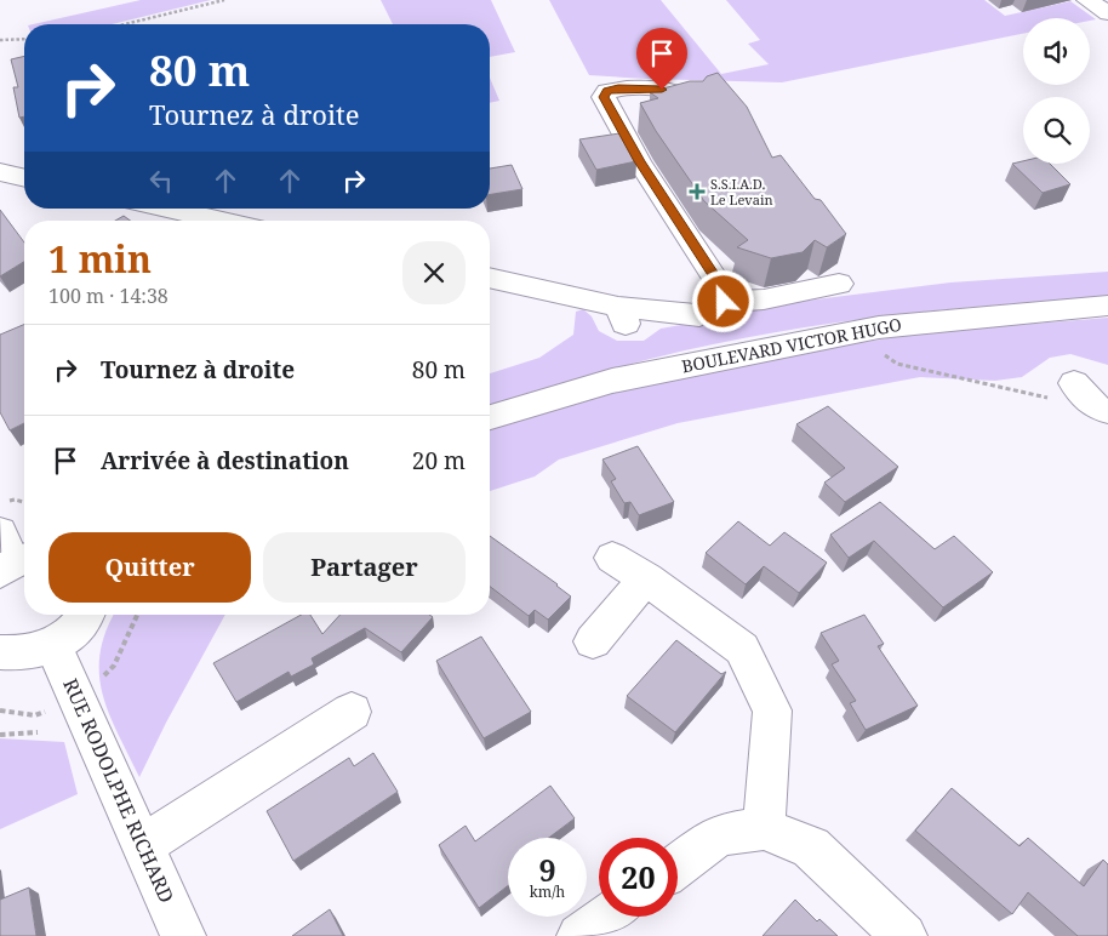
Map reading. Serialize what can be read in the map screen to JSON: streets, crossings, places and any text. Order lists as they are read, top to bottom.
{
  "streets": {
    "street": ["BOULEVARD VICTOR HUGO", "RUE RODOLPHE RICHARD"]
  },
  "places": {
    "health": ["S.S.I.A.D. Le Levain"]
  },
  "page": {
    "turn": ["80 m", "Tournez à droite"],
    "heading": ["1 min", "100 m · 14:38"],
    "list": [
      {
        "name": "Tournez à droite",
        "value": "80 m"
      },
      {
        "name": "Arrivée à destination",
        "value": "20 m"
      }
    ],
    "buttons": ["Quitter", "Partager"],
    "speed": "9 km/h",
    "limit": "20"
  }
}
